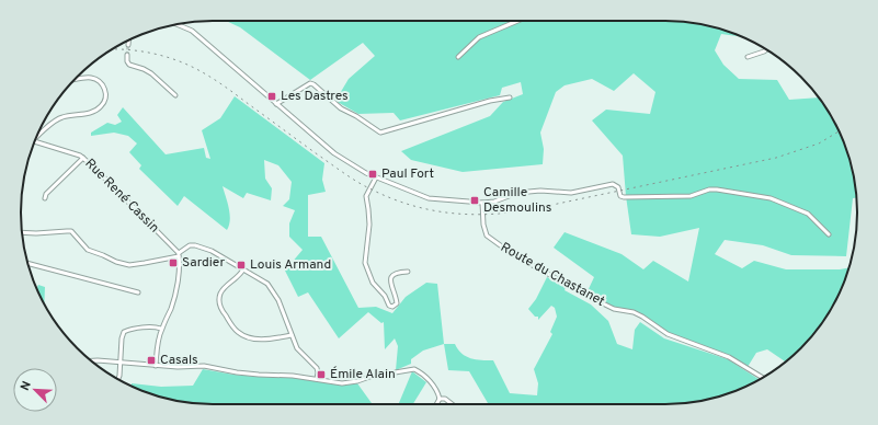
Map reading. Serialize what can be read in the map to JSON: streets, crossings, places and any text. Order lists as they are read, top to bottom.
{
  "streets": {
    "street": ["Rue René Cassin", "Route du Chastanet"]
  },
  "places": {
    "transit": [
      "Les Dastres",
      "Paul Fort",
      "Camille Desmoulins",
      "Sardier",
      "Louis Armand",
      "Casals",
      "Émile Alain"
    ]
  },
  "north": "top left"
}
